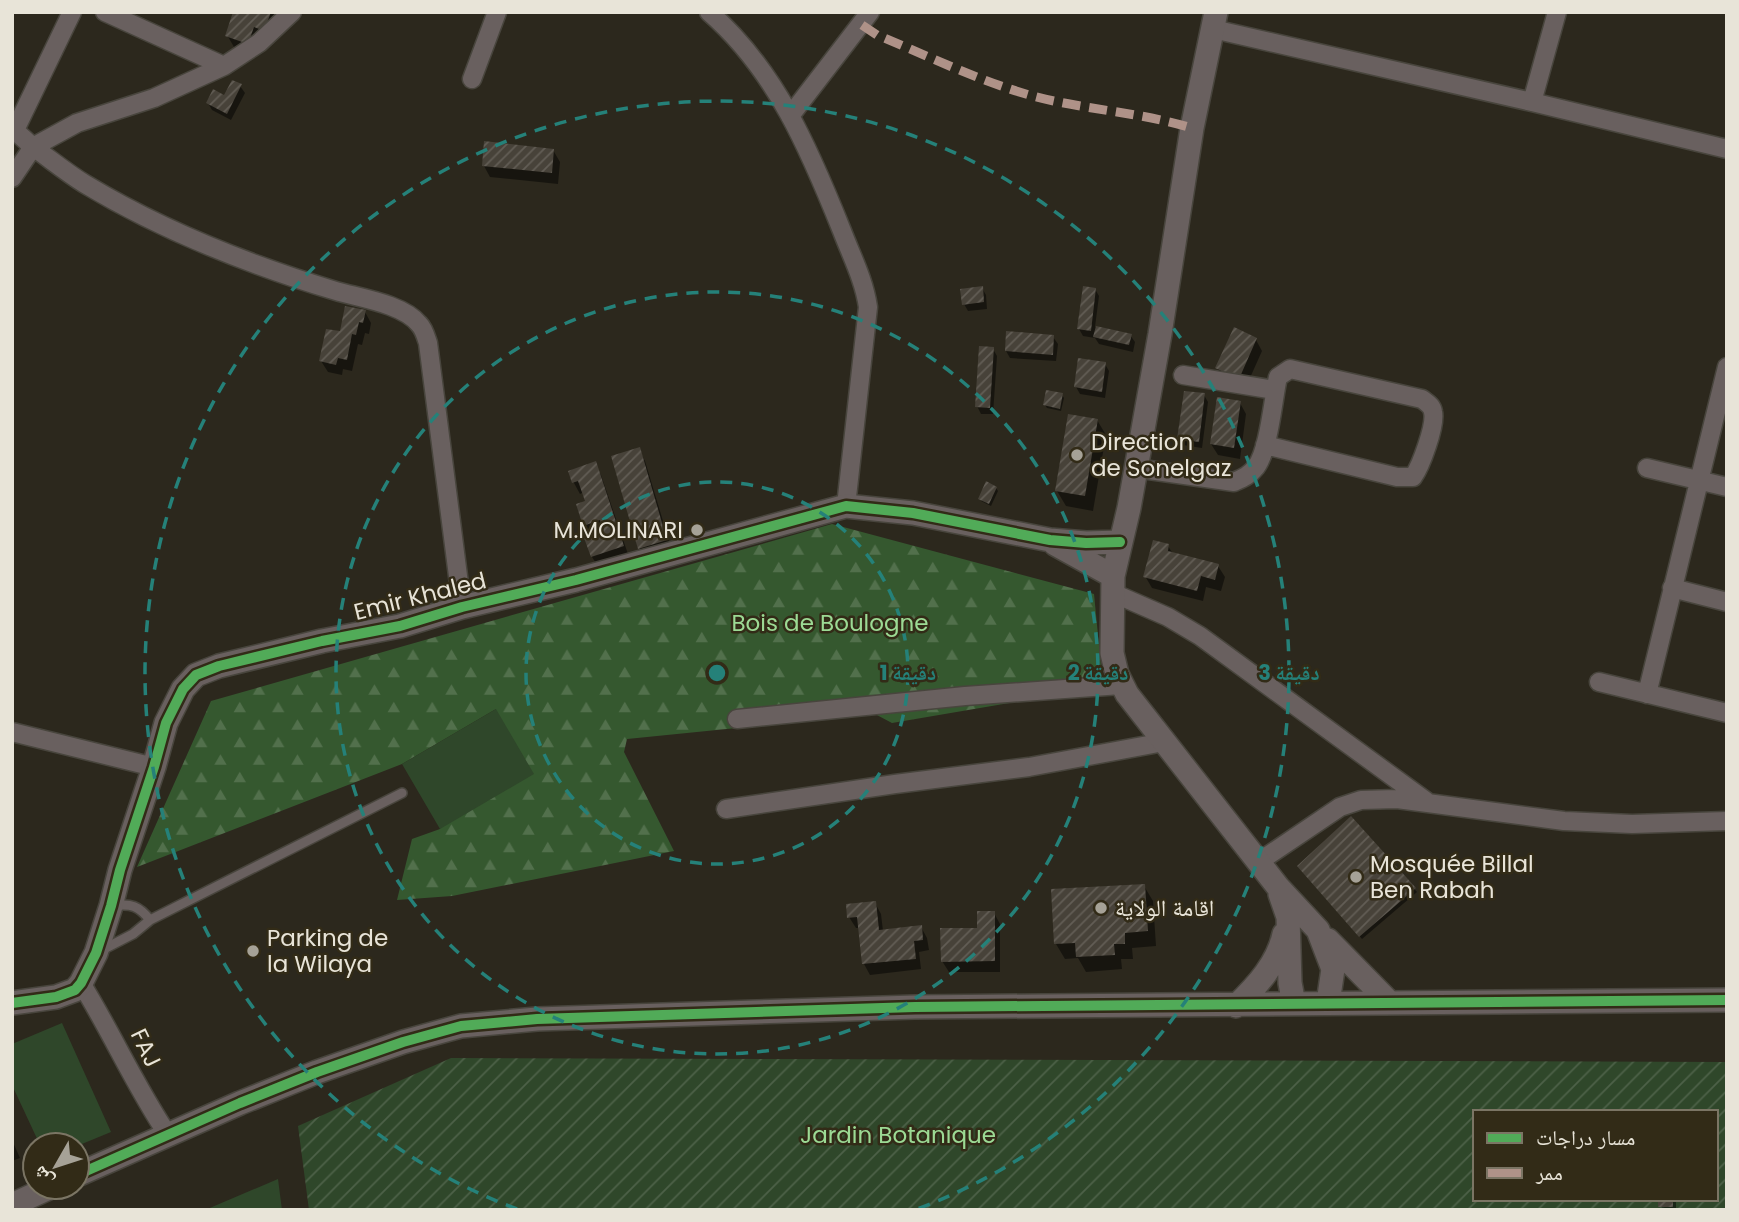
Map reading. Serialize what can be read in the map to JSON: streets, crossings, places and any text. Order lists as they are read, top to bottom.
{
  "streets": {
    "street": ["Emir Khaled", "FAJ"]
  },
  "crossings": [
    ["Emir Khaled", "FAJ"]
  ],
  "parks": ["Bois de Boulogne", "Jardin Botanique"],
  "places": [
    "Direction de Sonelgaz",
    "M.MOLINARI",
    "Mosquée Billal Ben Rabah",
    "اقامة الولاية",
    "Parking de la Wilaya"
  ],
  "legend": ["مسار دراجات", "ممر"],
  "north": "bottom left",
  "rings": ["1 دقيقة", "2 دقيقة", "3 دقيقة"]
}
